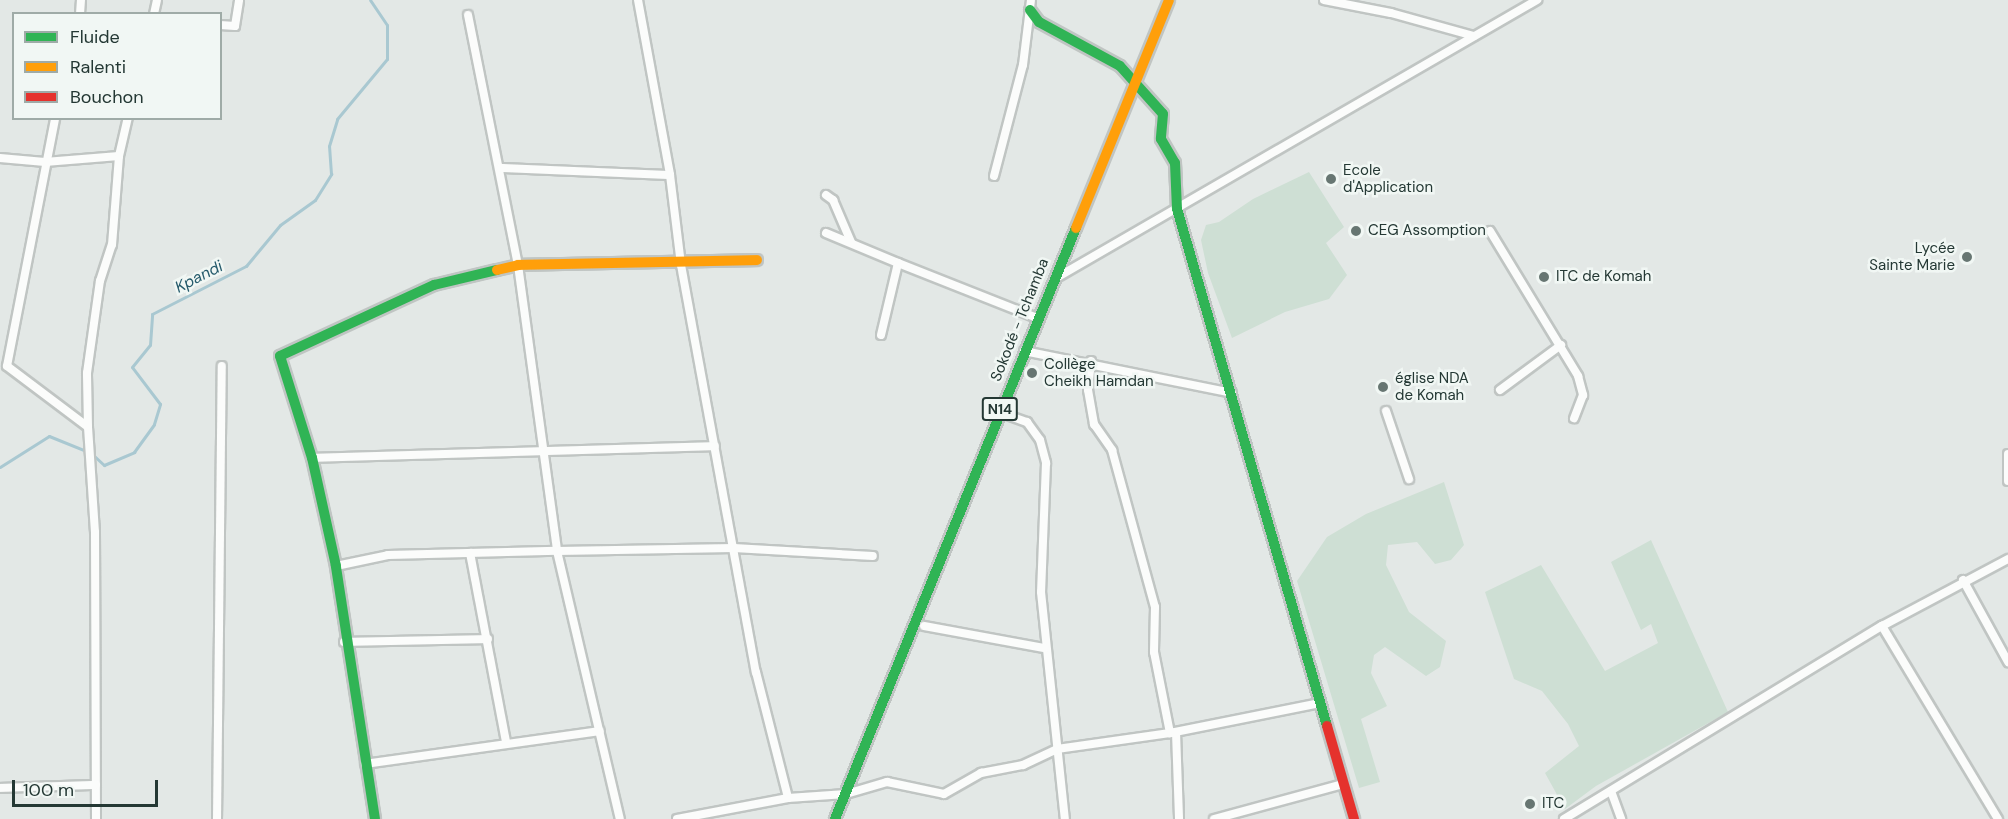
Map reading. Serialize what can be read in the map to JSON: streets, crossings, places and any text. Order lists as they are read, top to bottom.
{
  "streets": {
    "street": ["Sokodé - Tchamba", "N14"]
  },
  "water": ["Kpandi"],
  "places": [
    "Ecole d'Application",
    "CEG Assomption",
    "Lycée Sainte Marie",
    "ITC de Komah",
    "Collège Cheikh Hamdan",
    "église NDA de Komah",
    "ITC"
  ],
  "legend": ["Fluide", "Ralenti", "Bouchon"],
  "scale_bar": "100 m"
}
